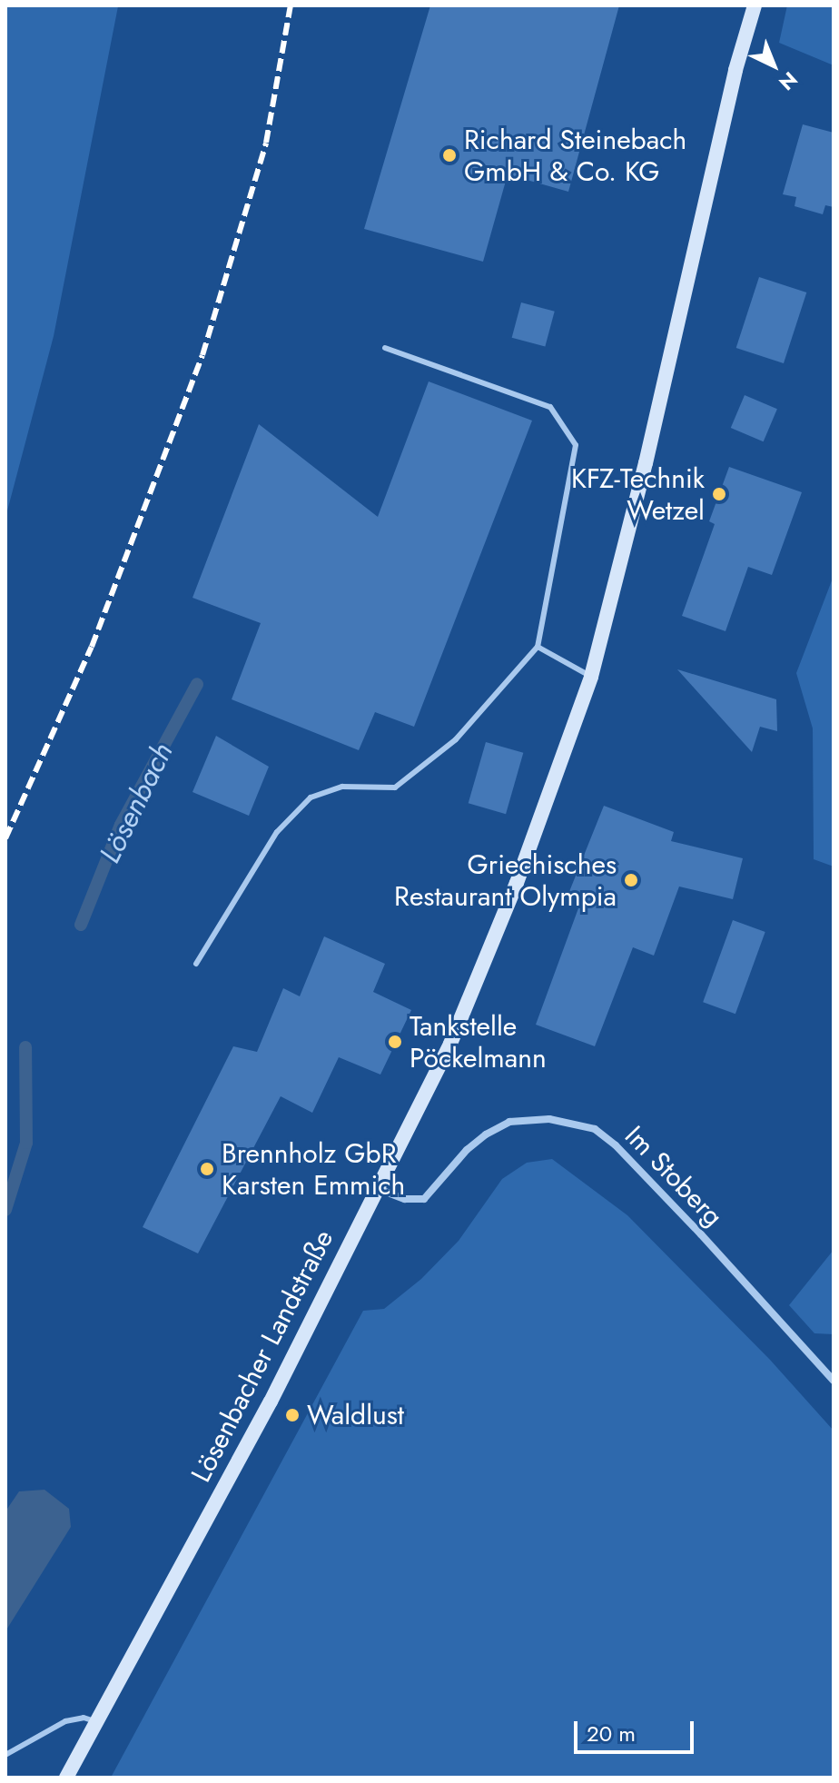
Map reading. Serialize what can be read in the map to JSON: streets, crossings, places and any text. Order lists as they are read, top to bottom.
{
  "streets": {
    "main road": ["Lösenbacher Landstraße"],
    "street": ["Im Stoberg"]
  },
  "crossings": [
    ["Im Stoberg", "Lösenbacher Landstraße"]
  ],
  "water": ["Lösenbach"],
  "places": [
    "Richard Steinebach GmbH & Co. KG",
    "KFZ-Technik Wetzel",
    "Griechisches Restaurant Olympia",
    "Tankstelle Pöckelmann",
    "Brennholz GbR Karsten Emmich",
    "Waldlust"
  ],
  "scale_bar": "20 m",
  "north": "bottom right"
}
